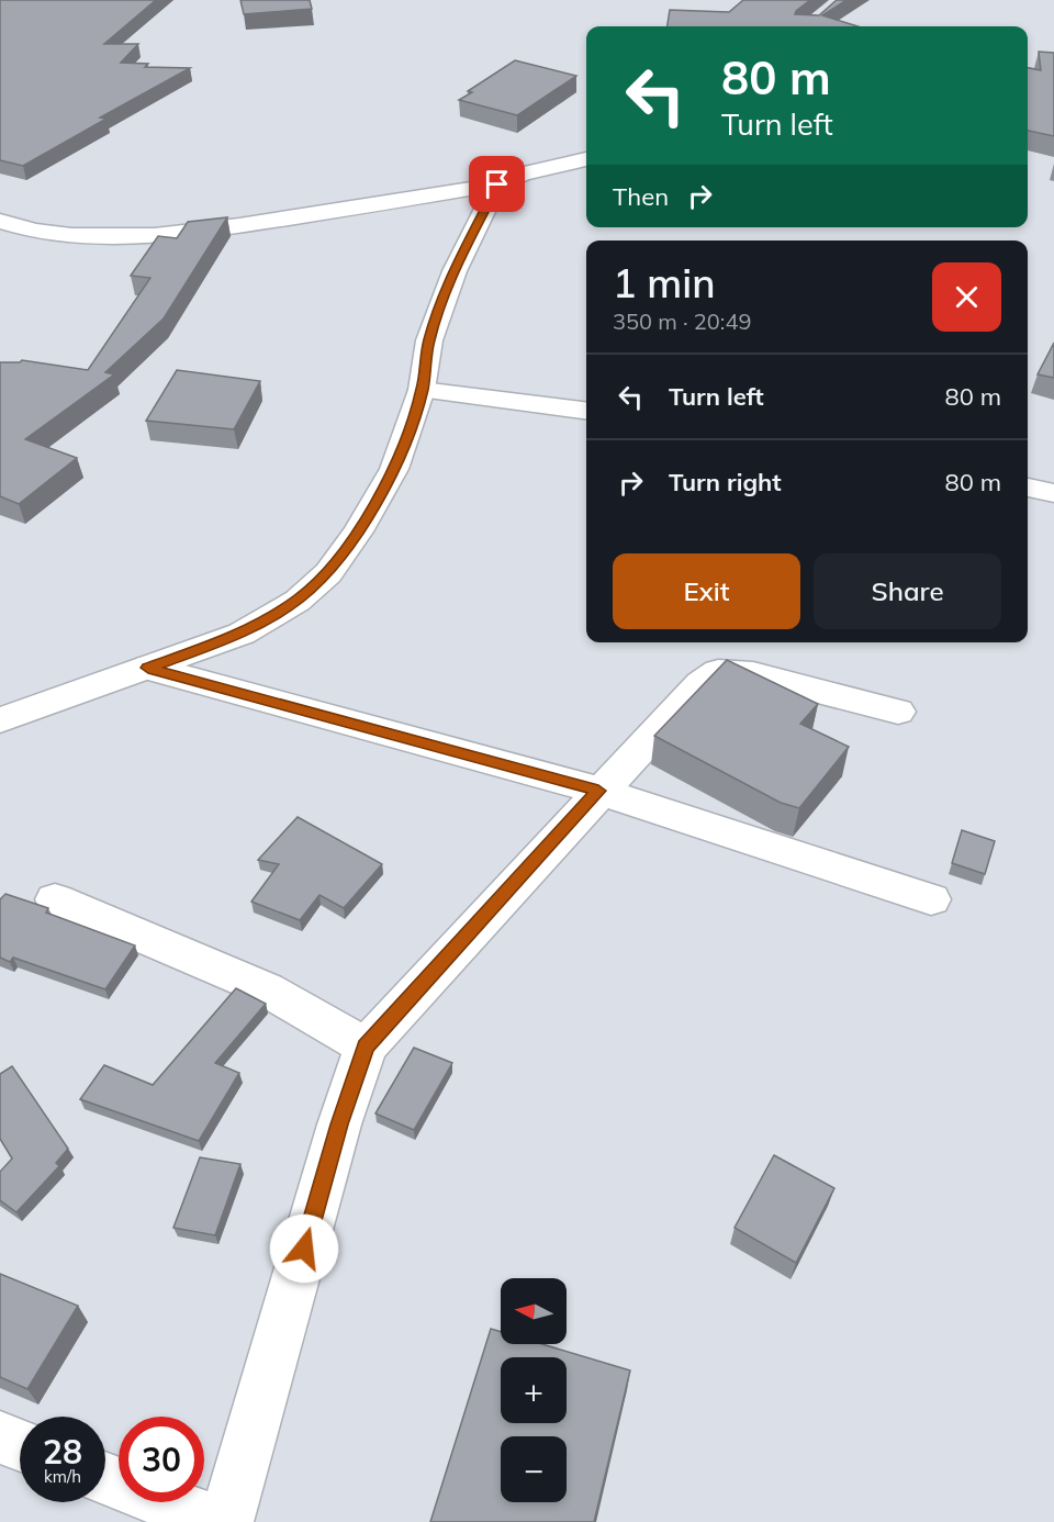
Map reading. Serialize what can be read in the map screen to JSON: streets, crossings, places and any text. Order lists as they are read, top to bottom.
{
  "north": "left",
  "page": {
    "turn": ["80 m", "Turn left"],
    "then": "Then",
    "heading": ["1 min", "350 m · 20:49"],
    "list": [
      {
        "name": "Turn left",
        "value": "80 m"
      },
      {
        "name": "Turn right",
        "value": "80 m"
      }
    ],
    "buttons": ["Exit", "Share"],
    "map_buttons": ["+", "−"],
    "speed": "28 km/h",
    "limit": "30"
  }
}
